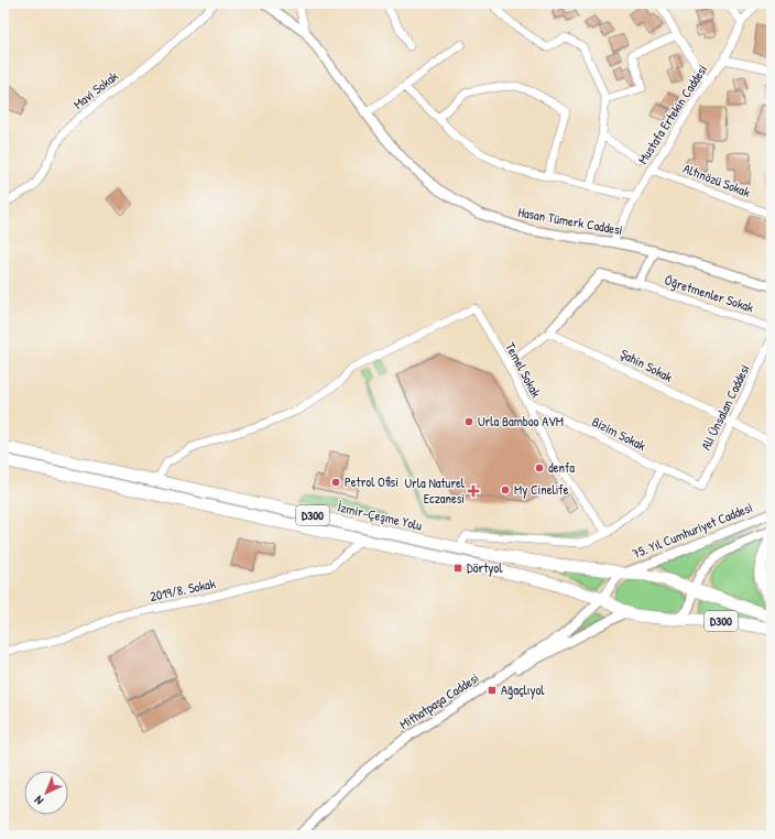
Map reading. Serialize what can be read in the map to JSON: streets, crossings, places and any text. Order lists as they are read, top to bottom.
{
  "streets": {
    "highway": ["D300", "İzmir-Çeşme Yolu"],
    "street": [
      "Mavi Sokak",
      "Mustafa Ertekin Caddesi",
      "Altınözü Sokak",
      "Hasan Tümerk Caddesi",
      "Öğretmenler Sokak",
      "Şahin Sokak",
      "Temel Sokak",
      "Ali Ünsalan Caddesi",
      "Bizim Sokak",
      "75. Yıl Cumhuriyet Caddesi",
      "2019/8. Sokak",
      "Mithatpaşa Caddesi"
    ]
  },
  "crossings": [
    ["Mustafa Ertekin Caddesi", "Altınözü Sokak"],
    ["Mustafa Ertekin Caddesi", "Hasan Tümerk Caddesi"],
    ["Şahin Sokak", "Ali Ünsalan Caddesi"],
    ["Temel Sokak", "Bizim Sokak"],
    ["Temel Sokak", "İzmir-Çeşme Yolu"],
    ["Ali Ünsalan Caddesi", "Bizim Sokak"],
    ["D300", "İzmir-Çeşme Yolu"],
    ["D300", "75. Yıl Cumhuriyet Caddesi"],
    ["D300", "Mithatpaşa Caddesi"],
    ["İzmir-Çeşme Yolu", "75. Yıl Cumhuriyet Caddesi"],
    ["İzmir-Çeşme Yolu", "2019/8. Sokak"],
    ["İzmir-Çeşme Yolu", "Mithatpaşa Caddesi"],
    ["75. Yıl Cumhuriyet Caddesi", "Mithatpaşa Caddesi"]
  ],
  "places": {
    "other": [
      "Urla Bamboo AVM",
      "denfa",
      "Petrol Ofisi",
      "My Cinelife"
    ],
    "health": ["Urla Naturel Eczanesi"],
    "transit": ["Dörtyol", "Ağaçlıyol"]
  },
  "north": "bottom left"
}
